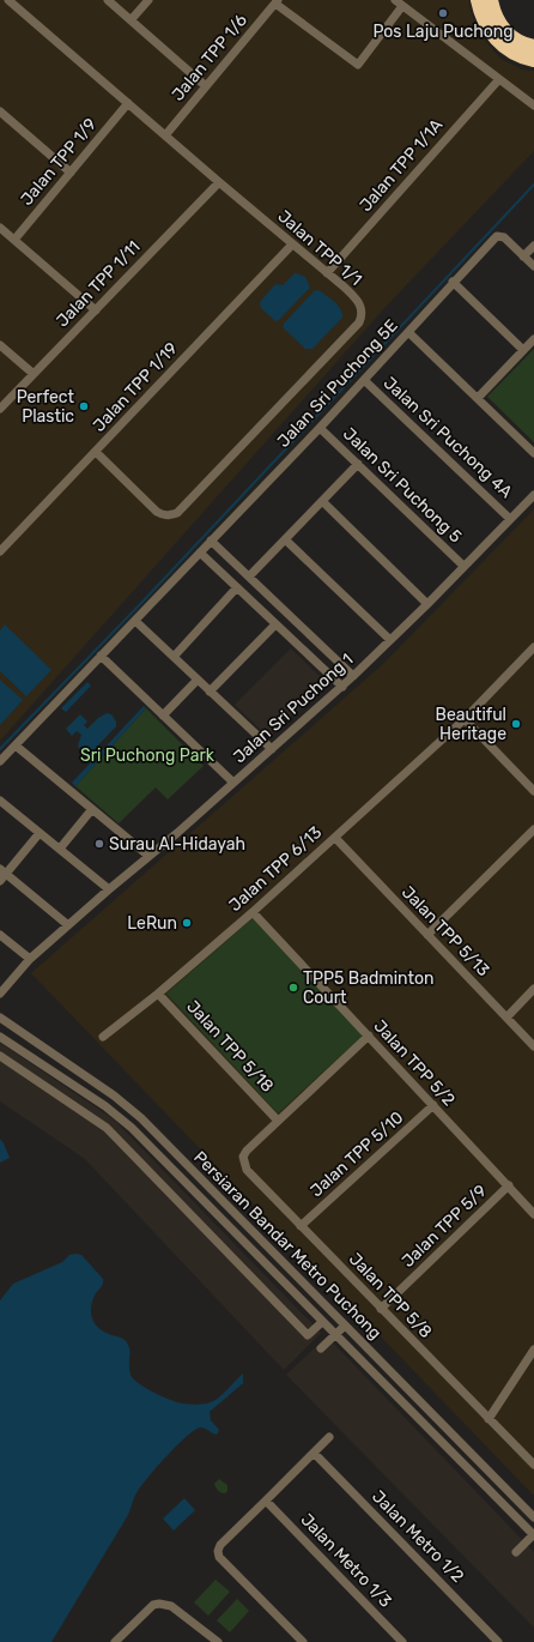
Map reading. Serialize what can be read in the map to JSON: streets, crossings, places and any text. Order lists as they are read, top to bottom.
{
  "streets": {
    "street": [
      "Jalan TPP 1/6",
      "Jalan TPP 1/9",
      "Jalan TPP 1/1A",
      "Jalan TPP 1/1",
      "Jalan TPP 1/11",
      "Jalan Sri Puchong 5E",
      "Jalan TPP 1/19",
      "Jalan Sri Puchong 4A",
      "Jalan Sri Puchong 5",
      "Jalan Sri Puchong 1",
      "Jalan TPP 6/13",
      "Jalan TPP 5/13",
      "Jalan TPP 5/18",
      "Jalan TPP 5/2",
      "Jalan TPP 5/10",
      "Jalan TPP 5/9",
      "Persiaran Bandar Metro Puchong",
      "Jalan TPP 5/8",
      "Jalan Metro 1/2",
      "Jalan Metro 1/3"
    ]
  },
  "crossings": [
    ["Jalan TPP 1/6", "Jalan TPP 1/1"],
    ["Jalan TPP 1/9", "Jalan TPP 1/1"],
    ["Jalan TPP 1/1A", "Jalan TPP 1/1"],
    ["Jalan TPP 1/1", "Jalan TPP 1/11"],
    ["Jalan TPP 1/1", "Jalan TPP 1/19"],
    ["Jalan Sri Puchong 5E", "Jalan Sri Puchong 4A"],
    ["Jalan Sri Puchong 5E", "Jalan Sri Puchong 5"],
    ["Jalan Sri Puchong 4A", "Jalan Sri Puchong 1"],
    ["Jalan Sri Puchong 5", "Jalan Sri Puchong 1"],
    ["Jalan TPP 6/13", "Jalan TPP 5/13"],
    ["Jalan TPP 6/13", "Jalan TPP 5/18"],
    ["Jalan TPP 6/13", "Jalan TPP 5/2"],
    ["Jalan TPP 5/18", "Jalan TPP 5/8"],
    ["Jalan TPP 5/2", "Jalan TPP 5/10"],
    ["Jalan TPP 5/2", "Jalan TPP 5/9"],
    ["Jalan TPP 5/10", "Jalan TPP 5/8"],
    ["Jalan TPP 5/9", "Jalan TPP 5/8"]
  ],
  "parks": ["Sri Puchong Park"],
  "places": [
    "Pos Laju Puchong",
    "Perfect Plastic",
    "Beautiful Heritage",
    "Surau Al-Hidayah",
    "LeRun",
    "TPP5 Badminton Court"
  ]
}
